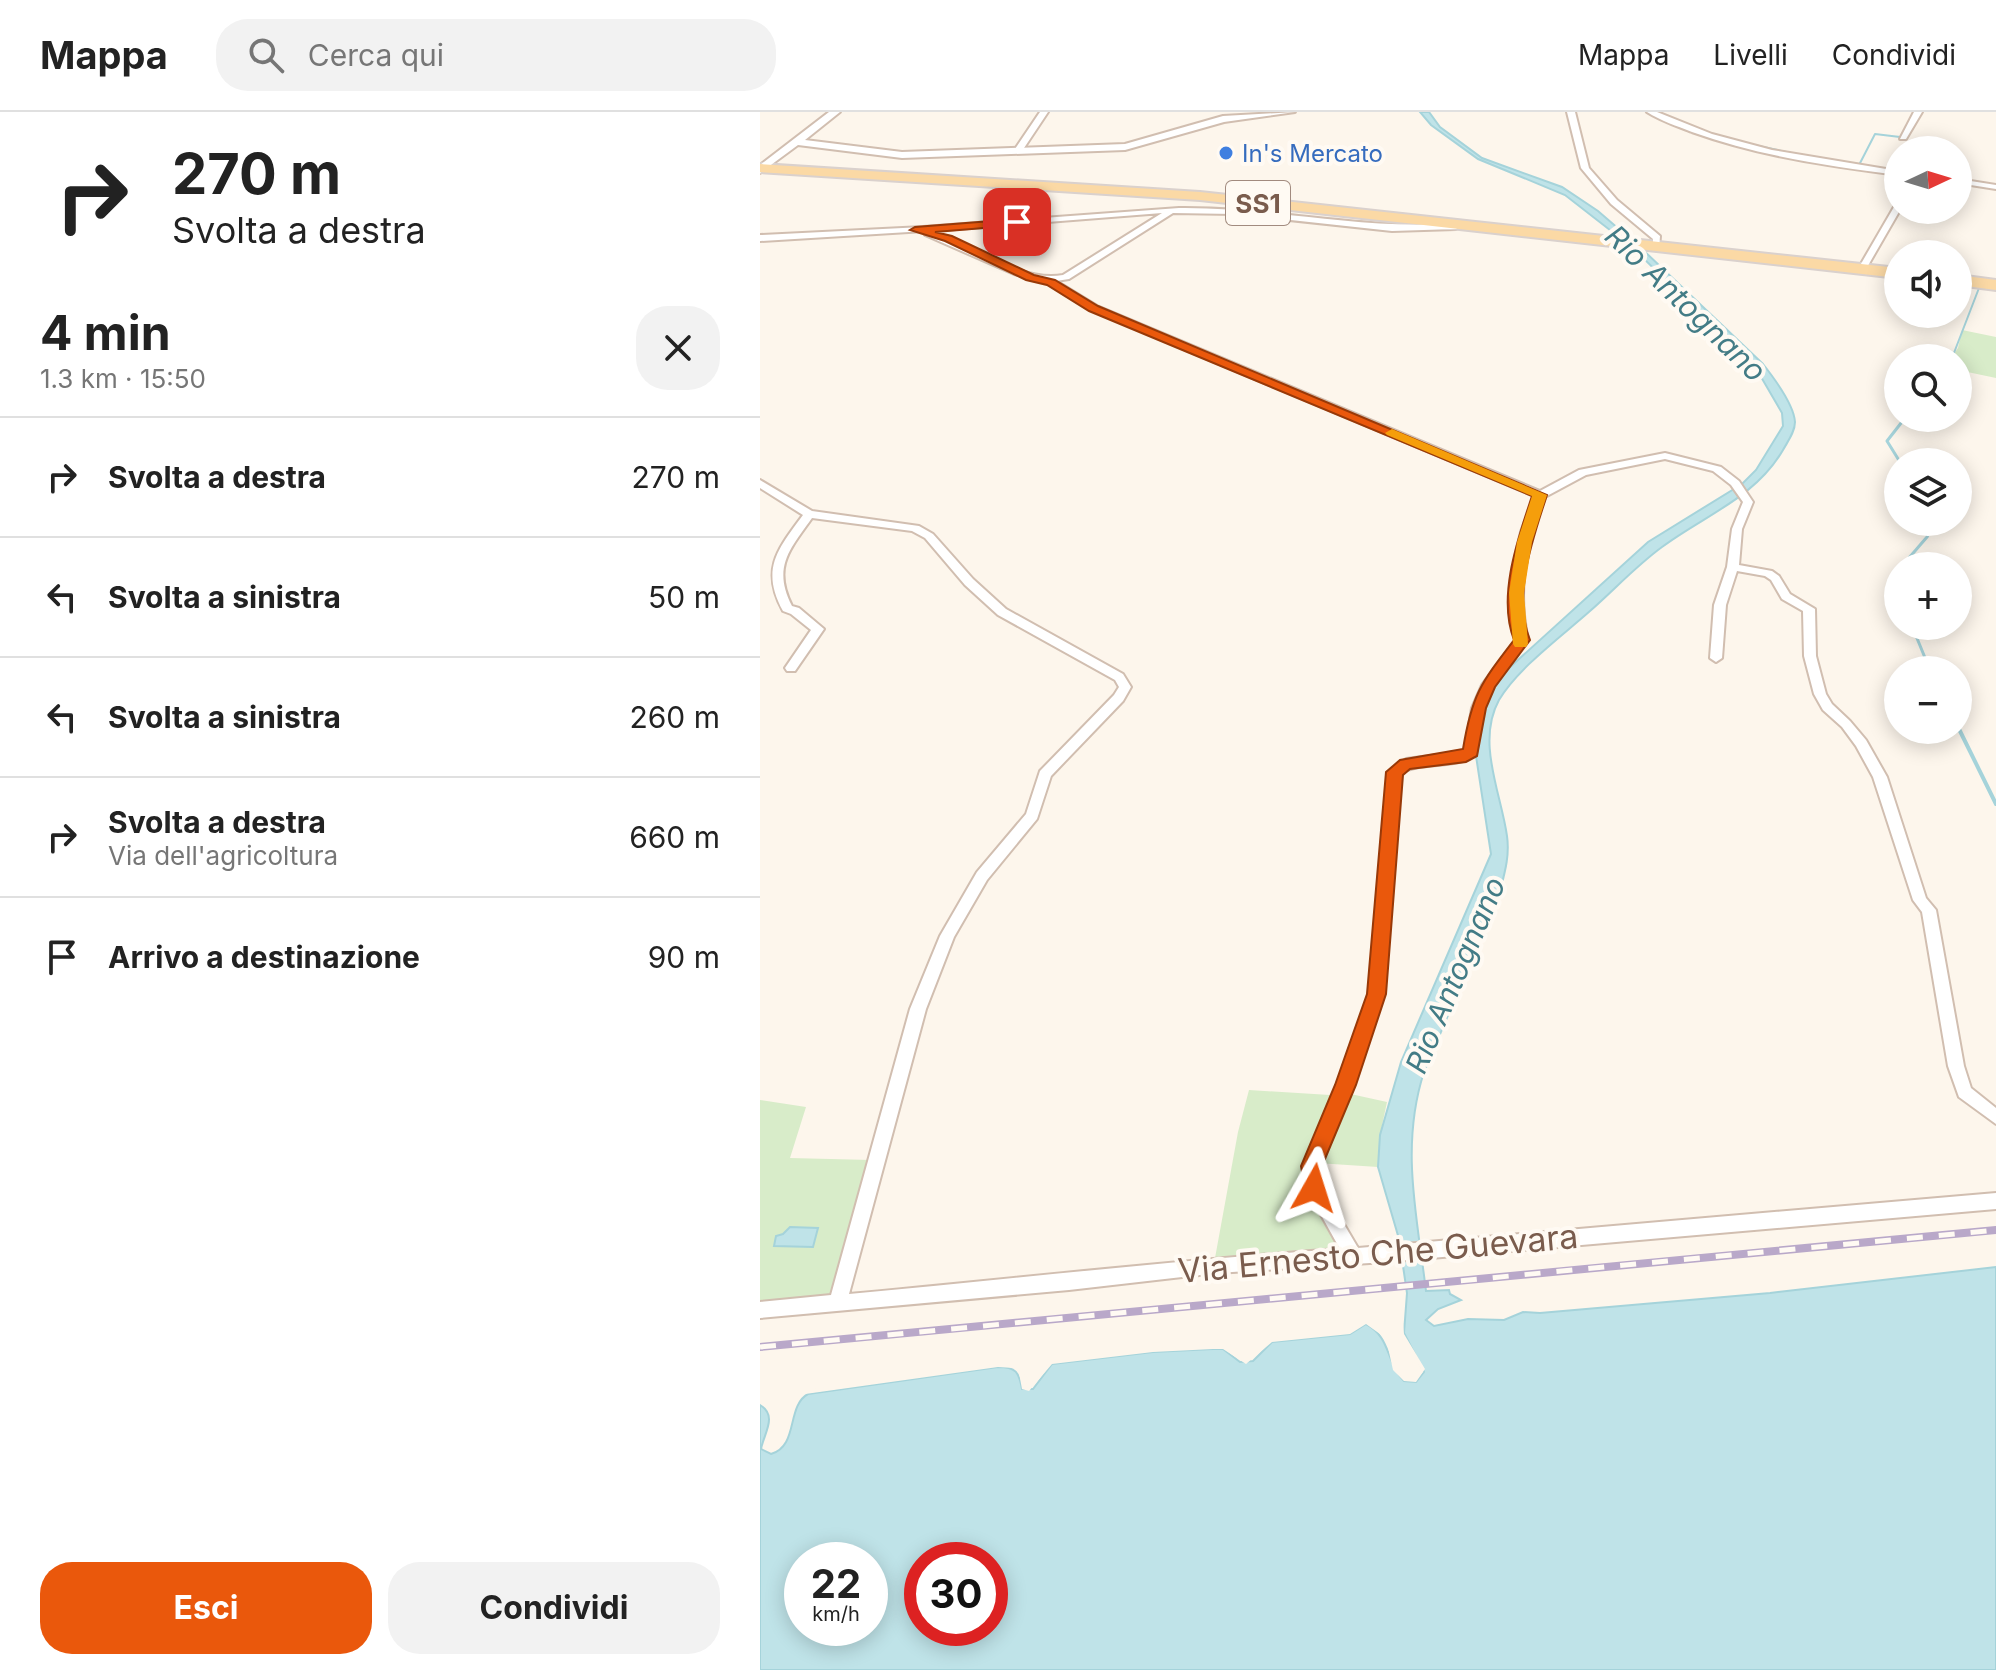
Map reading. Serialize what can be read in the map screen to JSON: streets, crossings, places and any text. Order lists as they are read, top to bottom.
{
  "streets": {
    "main road": ["SS1"],
    "street": ["Via Ernesto Che Guevara"]
  },
  "water": ["Rio Antognano"],
  "places": ["In's Mercato"],
  "north": "right",
  "page": {
    "header": "Mappa",
    "search": "Cerca qui",
    "nav": ["Mappa", "Livelli", "Condividi"],
    "turn": ["270 m", "Svolta a destra"],
    "map_buttons": ["+", "−"],
    "heading": ["4 min", "1.3 km · 15:50"],
    "list": [
      {
        "name": "Svolta a destra",
        "value": "270 m"
      },
      {
        "name": "Svolta a sinistra",
        "value": "50 m"
      },
      {
        "name": "Svolta a sinistra",
        "value": "260 m"
      },
      {
        "name": "Svolta a destra",
        "note": "Via dell'agricoltura",
        "value": "660 m"
      },
      {
        "name": "Arrivo a destinazione",
        "value": "90 m"
      }
    ],
    "speed": "22 km/h",
    "limit": "30",
    "buttons": ["Esci", "Condividi"]
  }
}
